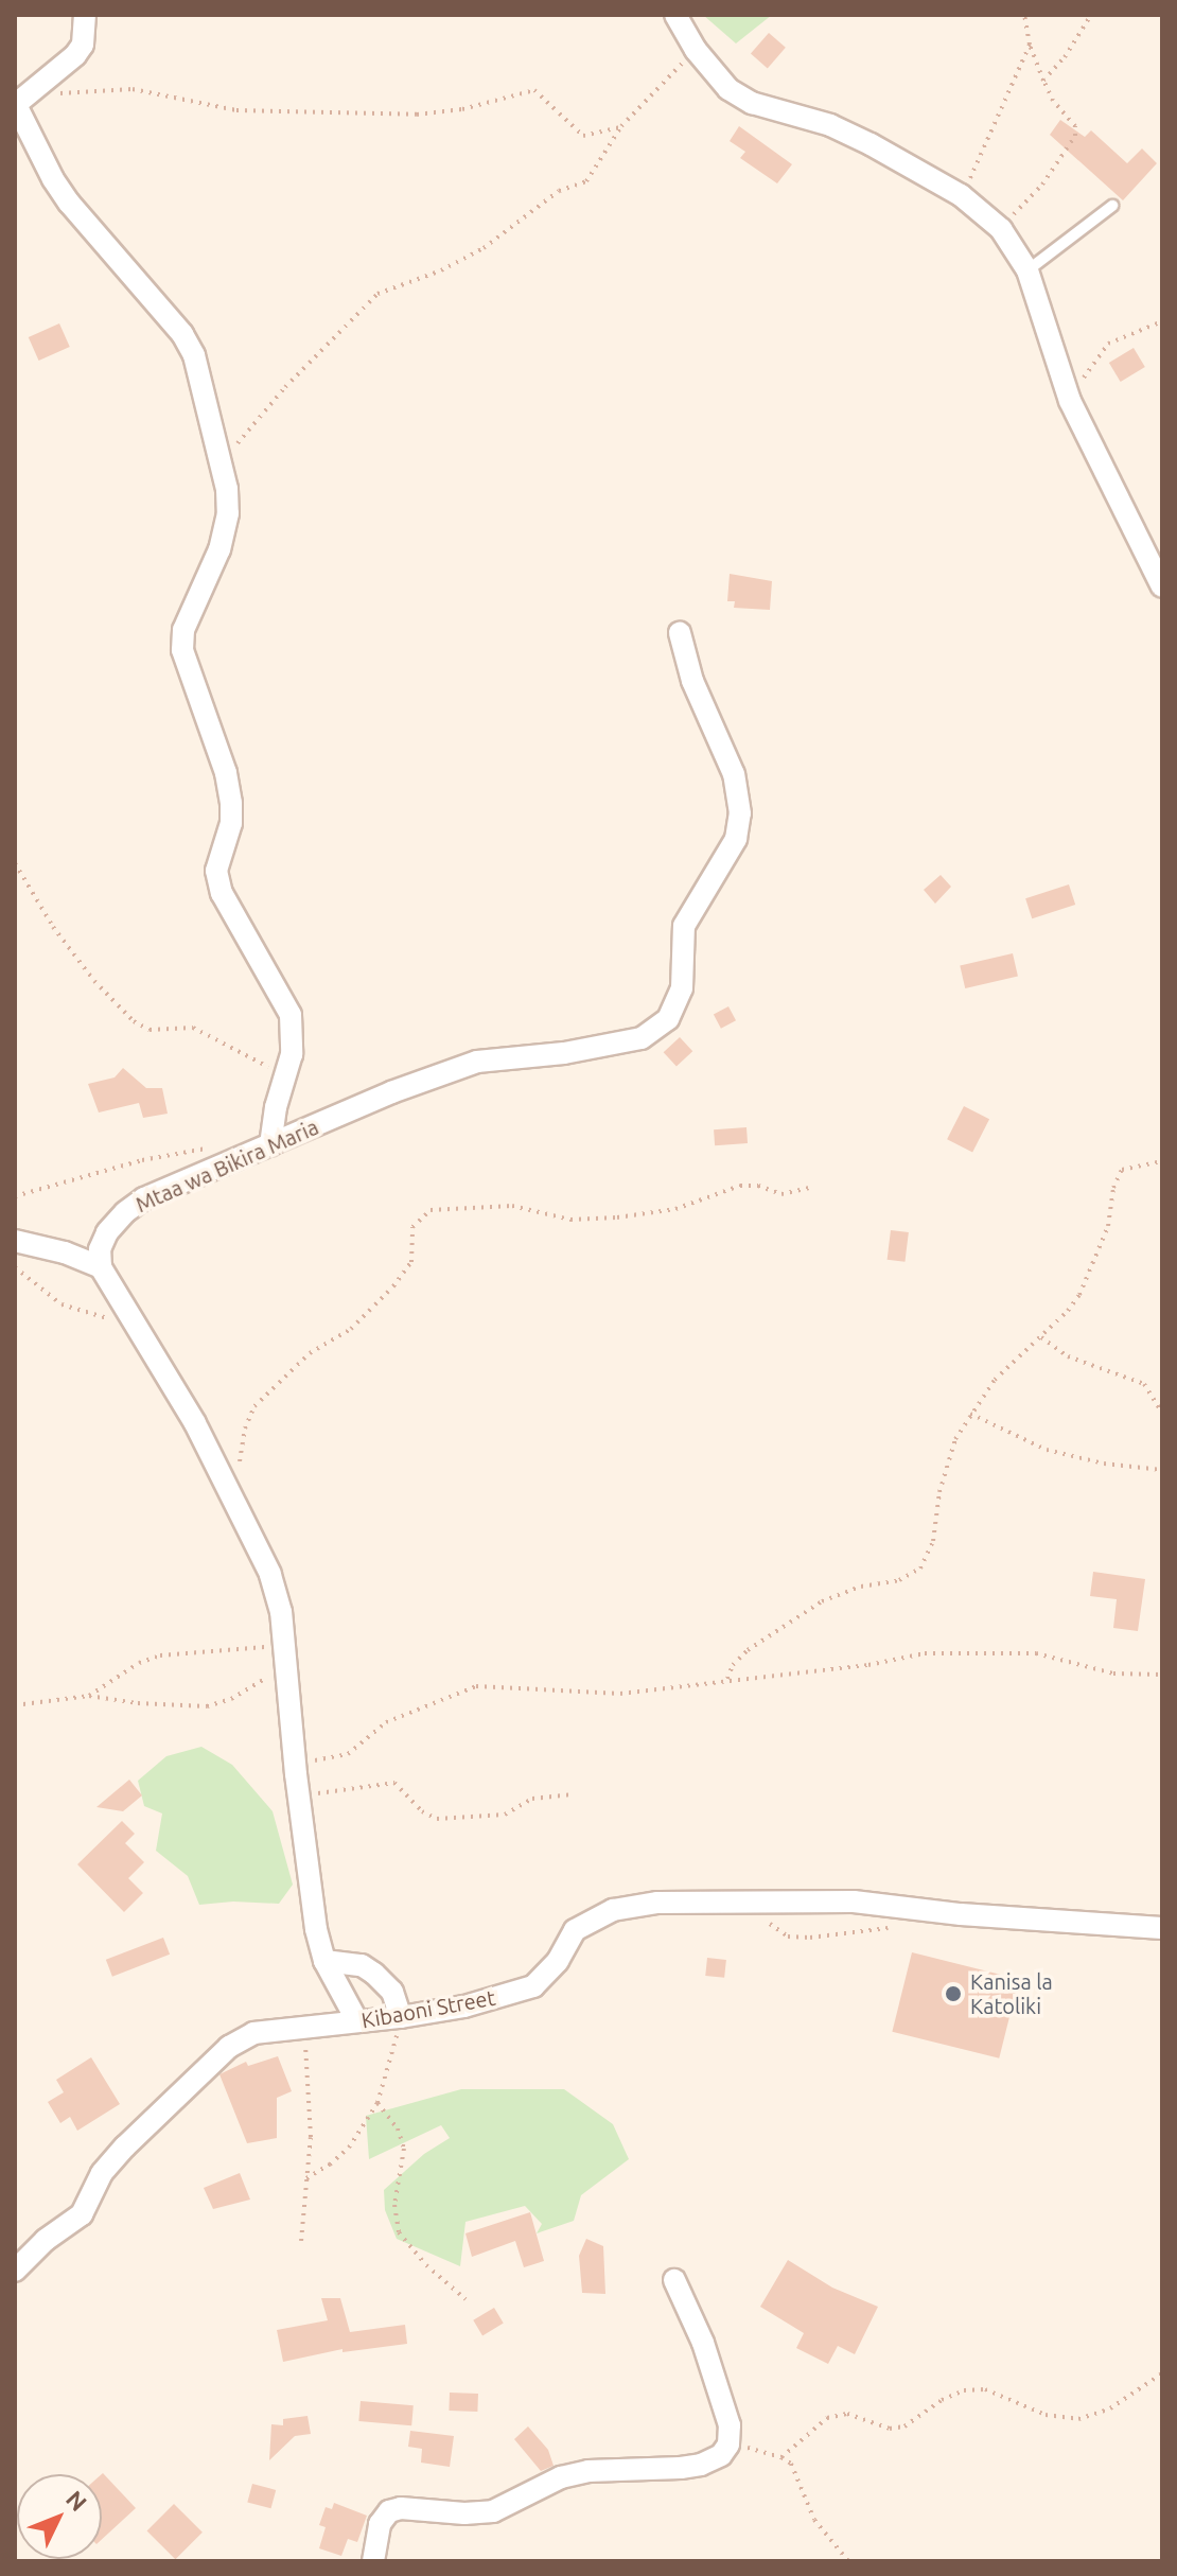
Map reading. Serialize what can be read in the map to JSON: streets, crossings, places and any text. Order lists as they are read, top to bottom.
{
  "streets": {
    "street": ["Mtaa wa Bikira Maria", "Kibaoni Street"]
  },
  "places": ["Kanisa la Katoliki"],
  "north": "top right"
}
